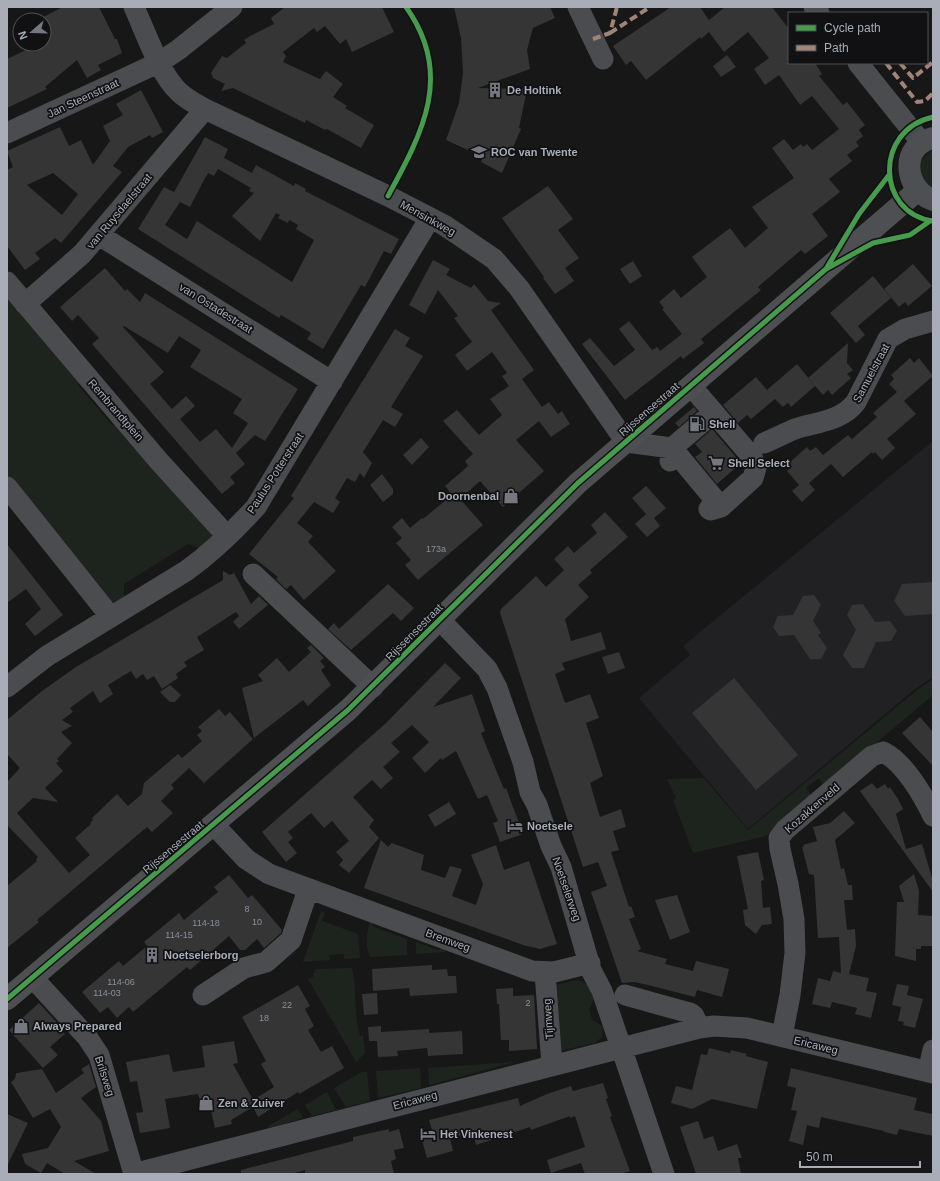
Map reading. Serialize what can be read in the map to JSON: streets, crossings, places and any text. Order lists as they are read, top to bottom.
{
  "streets": {
    "main road": ["Rijssensestraat"],
    "street": [
      "Jan Steenstraat",
      "van Ruysdaelstraat",
      "Mensinkweg",
      "van Ostadestraat",
      "Samuelstraat",
      "Rembrandtplein",
      "Paulus Potterstraat",
      "Kozakkenveld",
      "Noetselerweg",
      "Bremweg",
      "Tijmweg",
      "Ericaweg",
      "Brilsweg"
    ]
  },
  "crossings": [
    ["Jan Steenstraat", "Mensinkweg"],
    ["van Ruysdaelstraat", "Mensinkweg"],
    ["van Ruysdaelstraat", "van Ostadestraat"],
    ["van Ruysdaelstraat", "Rembrandtplein"],
    ["Mensinkweg", "Rijssensestraat"],
    ["Mensinkweg", "Paulus Potterstraat"],
    ["van Ostadestraat", "Paulus Potterstraat"],
    ["Rijssensestraat", "Noetselerweg"],
    ["Rijssensestraat", "Bremweg"],
    ["Rijssensestraat", "Brilsweg"],
    ["Rembrandtplein", "Paulus Potterstraat"],
    ["Kozakkenveld", "Ericaweg"],
    ["Noetselerweg", "Bremweg"],
    ["Noetselerweg", "Ericaweg"],
    ["Bremweg", "Tijmweg"],
    ["Tijmweg", "Ericaweg"],
    ["Ericaweg", "Brilsweg"]
  ],
  "places": {
    "building": ["De Holtink", "Noetselerborg"],
    "school or university": ["ROC van Twente"],
    "fuel station": ["Shell"],
    "supermarket": ["Shell Select"],
    "shop": ["Doornenbal", "Always Prepared", "Zen & Zuiver"],
    "hotel": ["Noetsele", "Het Vinkenest"]
  },
  "house_numbers": [
    "173a",
    "8",
    "10",
    "114-18",
    "114-15",
    "114-06",
    "114-03",
    "2",
    "22",
    "18"
  ],
  "legend": ["Cycle path", "Path"],
  "scale_bar": "50 m",
  "north": "left"
}
